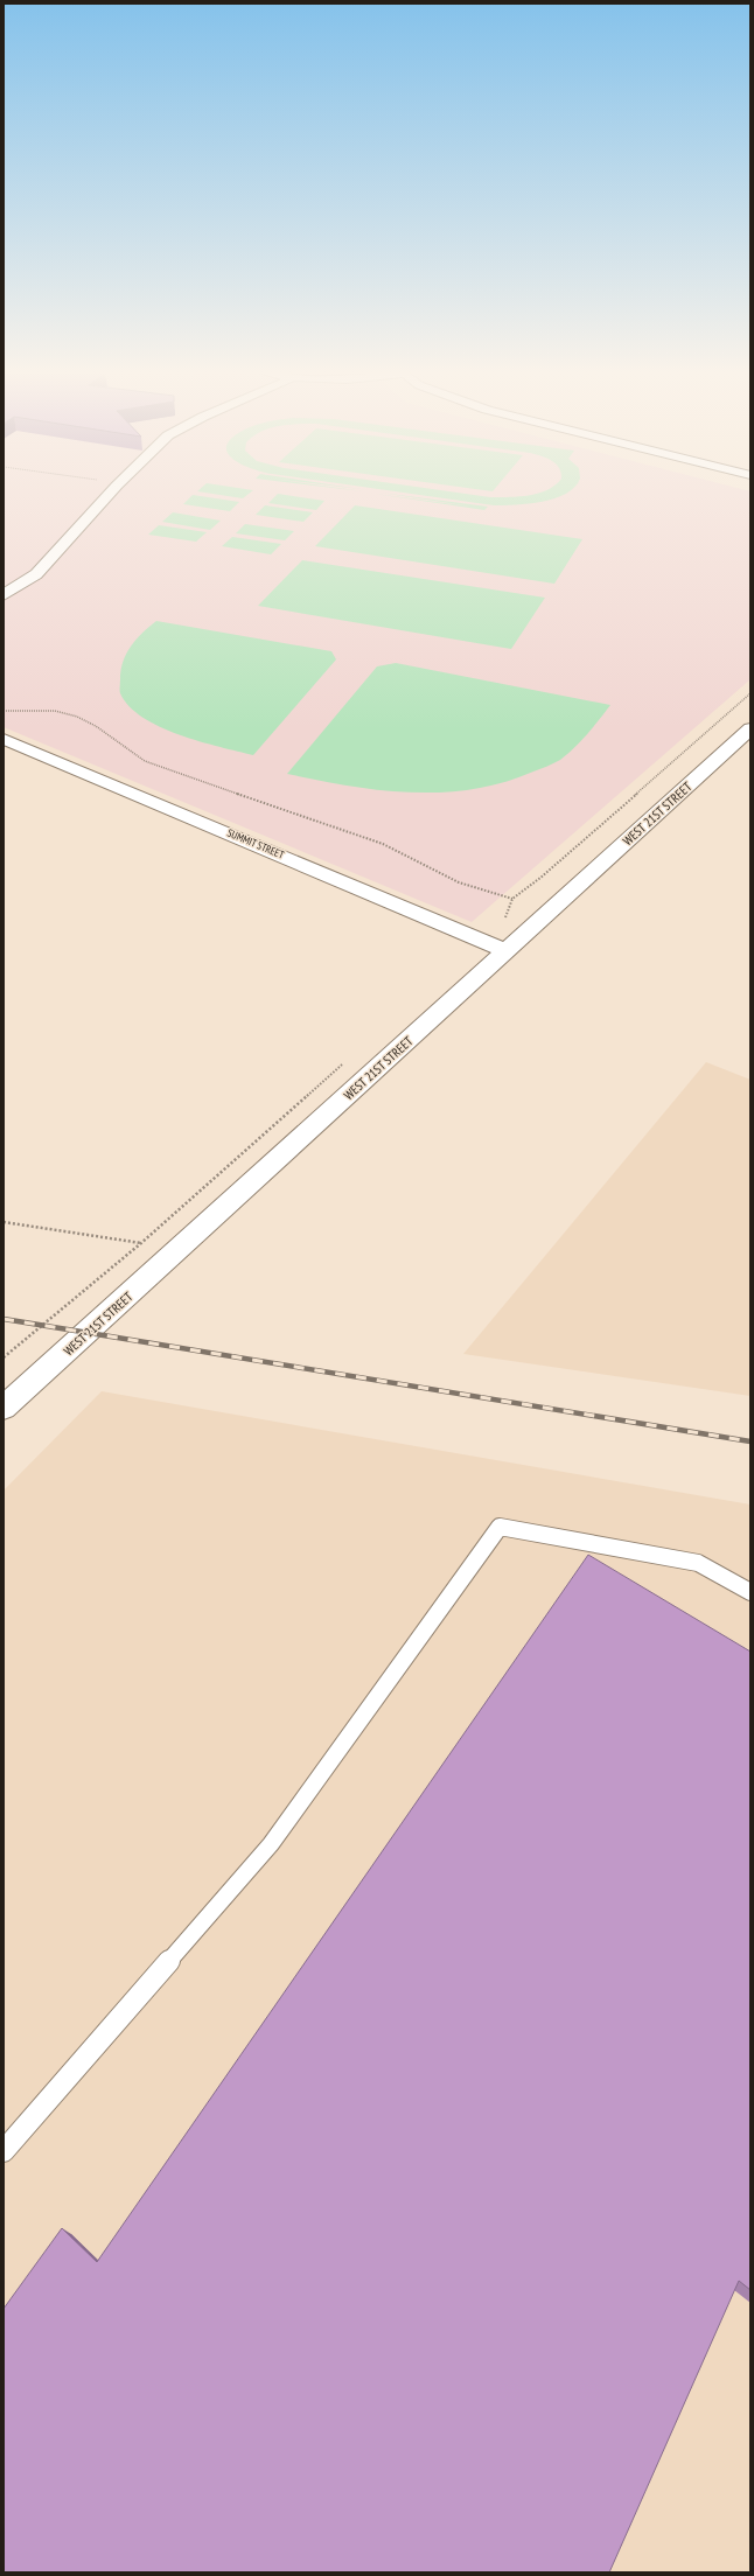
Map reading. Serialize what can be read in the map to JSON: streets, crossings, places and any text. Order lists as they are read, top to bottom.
{
  "streets": {
    "street": ["WEST 21ST STREET", "SUMMIT STREET"]
  },
  "crossings": [
    ["WEST 21ST STREET", "SUMMIT STREET"]
  ]
}
